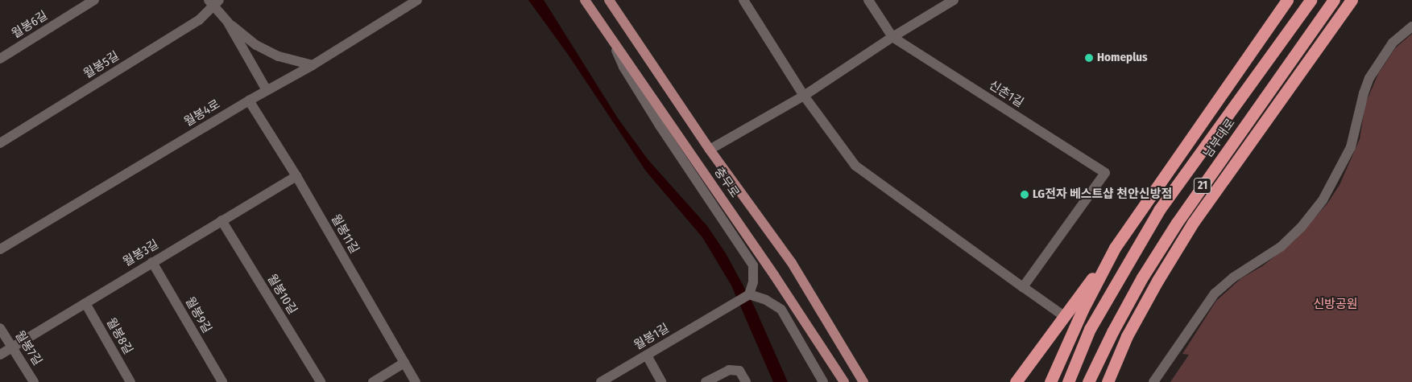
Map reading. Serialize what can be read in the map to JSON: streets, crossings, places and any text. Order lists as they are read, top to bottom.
{
  "streets": {
    "highway": ["남부대로", "21"],
    "main road": ["충무로"],
    "street": [
      "월봉6길",
      "월봉5길",
      "신촌1길",
      "월봉4로",
      "월봉11길",
      "월봉3길",
      "월봉10길",
      "월봉9길",
      "월봉8길",
      "월봉1길",
      "월봉7길"
    ]
  },
  "crossings": [
    ["월봉4로", "월봉11길"],
    ["월봉11길", "월봉3길"],
    ["월봉3길", "월봉10길"],
    ["월봉3길", "월봉9길"],
    ["월봉3길", "월봉8길"],
    ["월봉3길", "월봉7길"]
  ],
  "parks": ["신방공원"],
  "places": ["Homeplus", "LG전자 베스트샵 천안신방점"]
}
